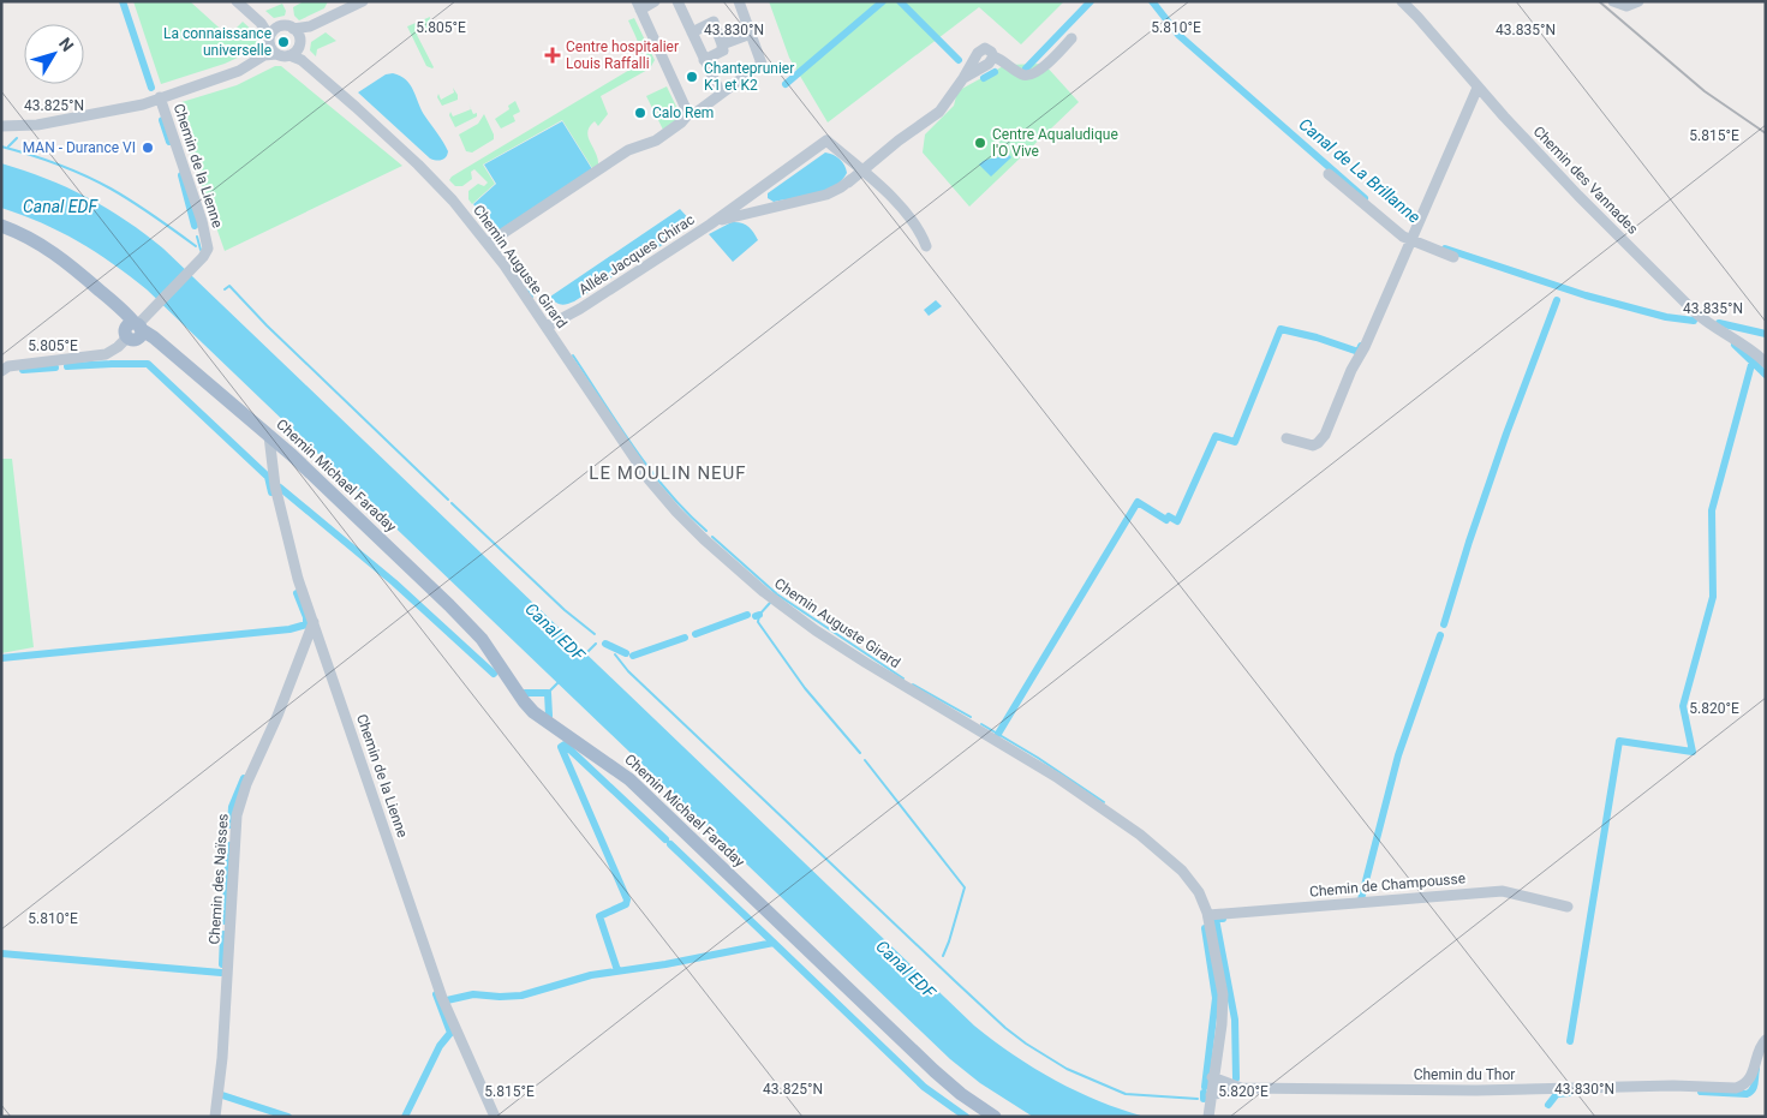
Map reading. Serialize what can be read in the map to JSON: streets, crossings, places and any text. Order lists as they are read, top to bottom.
{
  "streets": {
    "main road": ["Chemin Michael Faraday"],
    "street": [
      "Chemin de la Lienne",
      "Chemin des Vannades",
      "Allée Jacques Chirac",
      "Chemin Auguste Girard",
      "Chemin des Naïsses",
      "Chemin de Champousse",
      "Chemin du Thor"
    ]
  },
  "crossings": [
    ["Chemin de la Lienne", "Chemin Michael Faraday"],
    ["Chemin de la Lienne", "Chemin des Naïsses"],
    ["Allée Jacques Chirac", "Chemin Auguste Girard"],
    ["Chemin Auguste Girard", "Chemin de Champousse"],
    ["Chemin Auguste Girard", "Chemin du Thor"]
  ],
  "districts": ["LE MOULIN NEUF"],
  "water": ["Canal de La Brillanne", "Canal EDF"],
  "places": {
    "other": [
      "La connaissance universelle",
      "Chanteprunier K1 et K2",
      "Calo Rem",
      "Centre Aqualudique l'O Vive",
      "MAN - Durance VI"
    ],
    "health": ["Centre hospitalier Louis Raffalli"]
  },
  "north": "top right",
  "coordinates": [
    "5.805°E",
    "5.810°E",
    "43.830°N",
    "43.835°N",
    "43.825°N",
    "5.815°E",
    "5.820°E"
  ]
}
